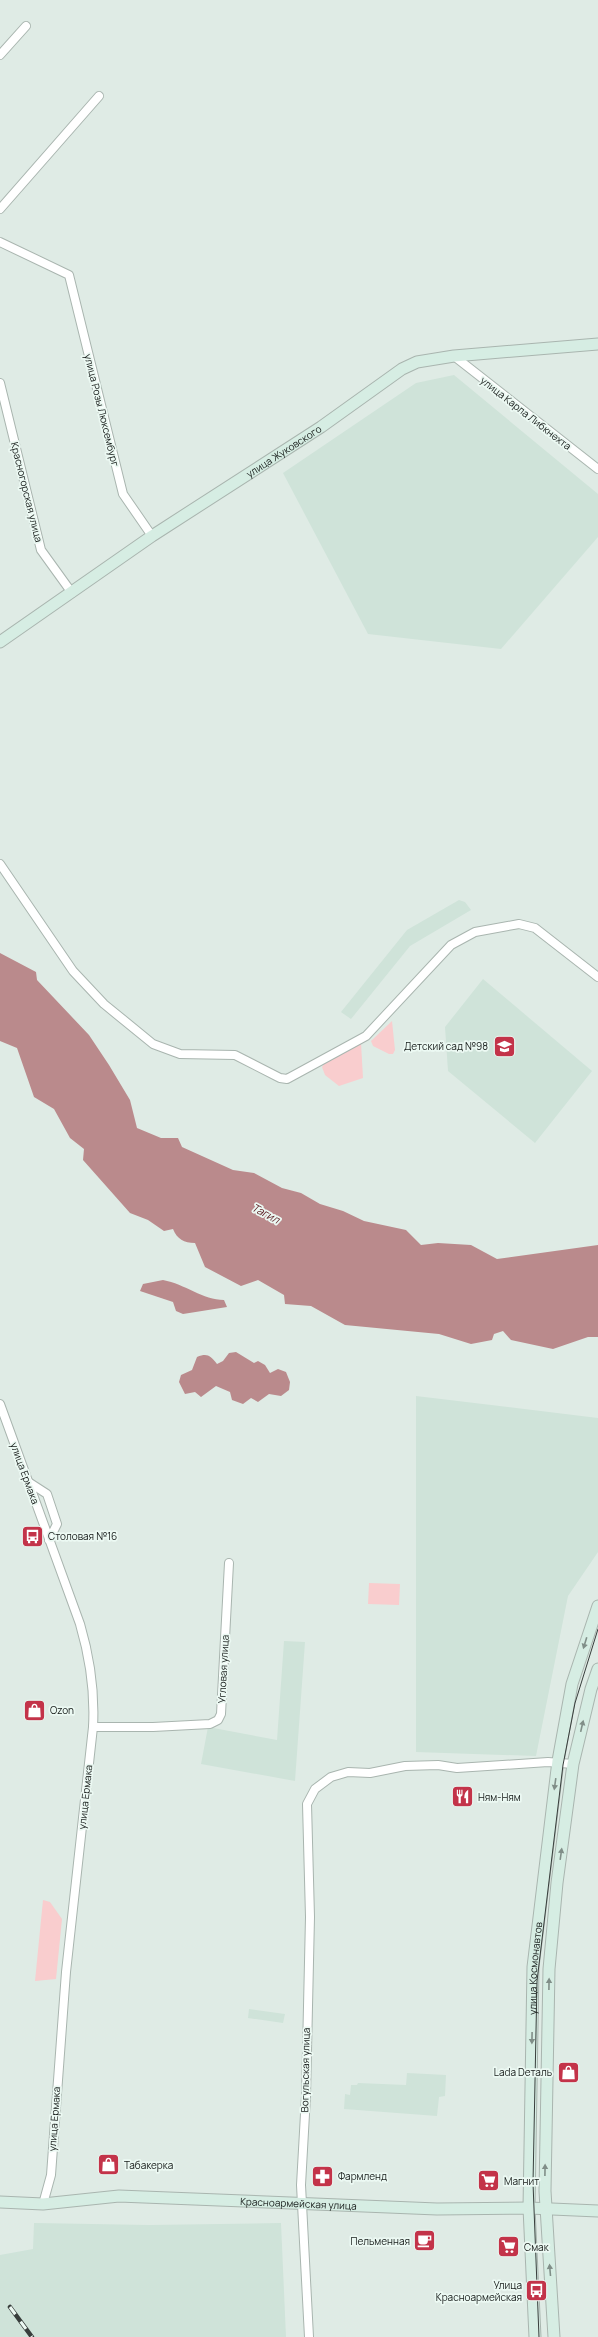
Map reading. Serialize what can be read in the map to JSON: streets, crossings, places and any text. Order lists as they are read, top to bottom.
{
  "streets": {
    "main road": ["улица Жуковского", "улица Космонавтов", "Красноармейская улица"],
    "street": [
      "улица Розы Люксембург",
      "улица Карла Либкнехта",
      "Красногорская улица",
      "улица Ермака",
      "Угловая улица",
      "Вогульская улица"
    ]
  },
  "crossings": [
    ["улица Розы Люксембург", "улица Жуковского"],
    ["улица Карла Либкнехта", "улица Жуковского"],
    ["улица Жуковского", "Красногорская улица"],
    ["улица Ермака", "Угловая улица"],
    ["улица Ермака", "Красноармейская улица"],
    ["улица Космонавтов", "Вогульская улица"],
    ["улица Космонавтов", "Красноармейская улица"],
    ["Вогульская улица", "Красноармейская улица"]
  ],
  "water": ["Тагил"],
  "places": {
    "school or university": ["Детский сад №98"],
    "bus stop": ["Столовая №16", "Улица Красноармейская"],
    "shop": ["Ozon", "Lada Dеталь", "Табакерка"],
    "restaurant": ["Ням-Ням"],
    "pharmacy": ["Фармленд"],
    "supermarket": ["Магнит", "Смак"],
    "cafe": ["Пельменная"]
  }
}
